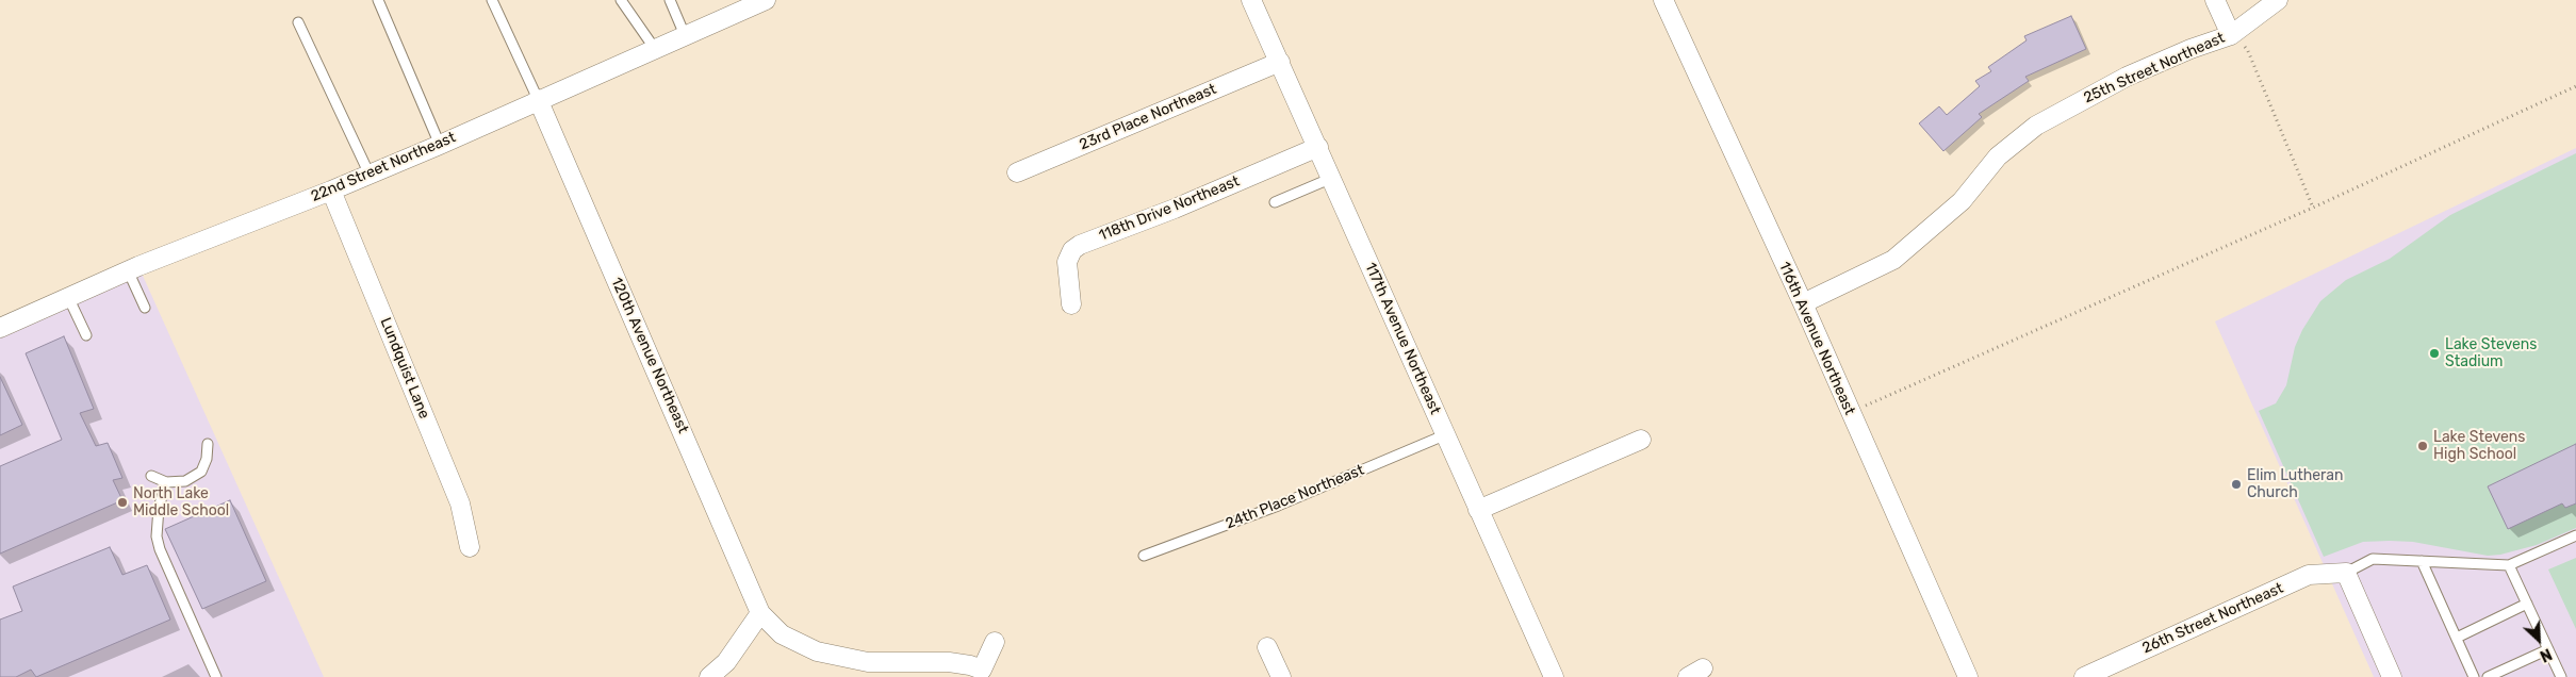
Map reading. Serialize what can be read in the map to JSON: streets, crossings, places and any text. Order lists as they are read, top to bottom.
{
  "streets": {
    "street": [
      "25th Street Northeast",
      "23rd Place Northeast",
      "22nd Street Northeast",
      "118th Drive Northeast",
      "117th Avenue Northeast",
      "116th Avenue Northeast",
      "120th Avenue Northeast",
      "Lundquist Lane",
      "26th Street Northeast"
    ],
    "lane": ["24th Place Northeast"]
  },
  "crossings": [
    ["25th Street Northeast", "116th Avenue Northeast"],
    ["23rd Place Northeast", "117th Avenue Northeast"],
    ["22nd Street Northeast", "120th Avenue Northeast"],
    ["22nd Street Northeast", "Lundquist Lane"],
    ["118th Drive Northeast", "117th Avenue Northeast"],
    ["117th Avenue Northeast", "24th Place Northeast"]
  ],
  "places": [
    "Lake Stevens Stadium",
    "Lake Stevens High School",
    "Elim Lutheran Church",
    "North Lake Middle School"
  ],
  "north": "bottom right"
}
